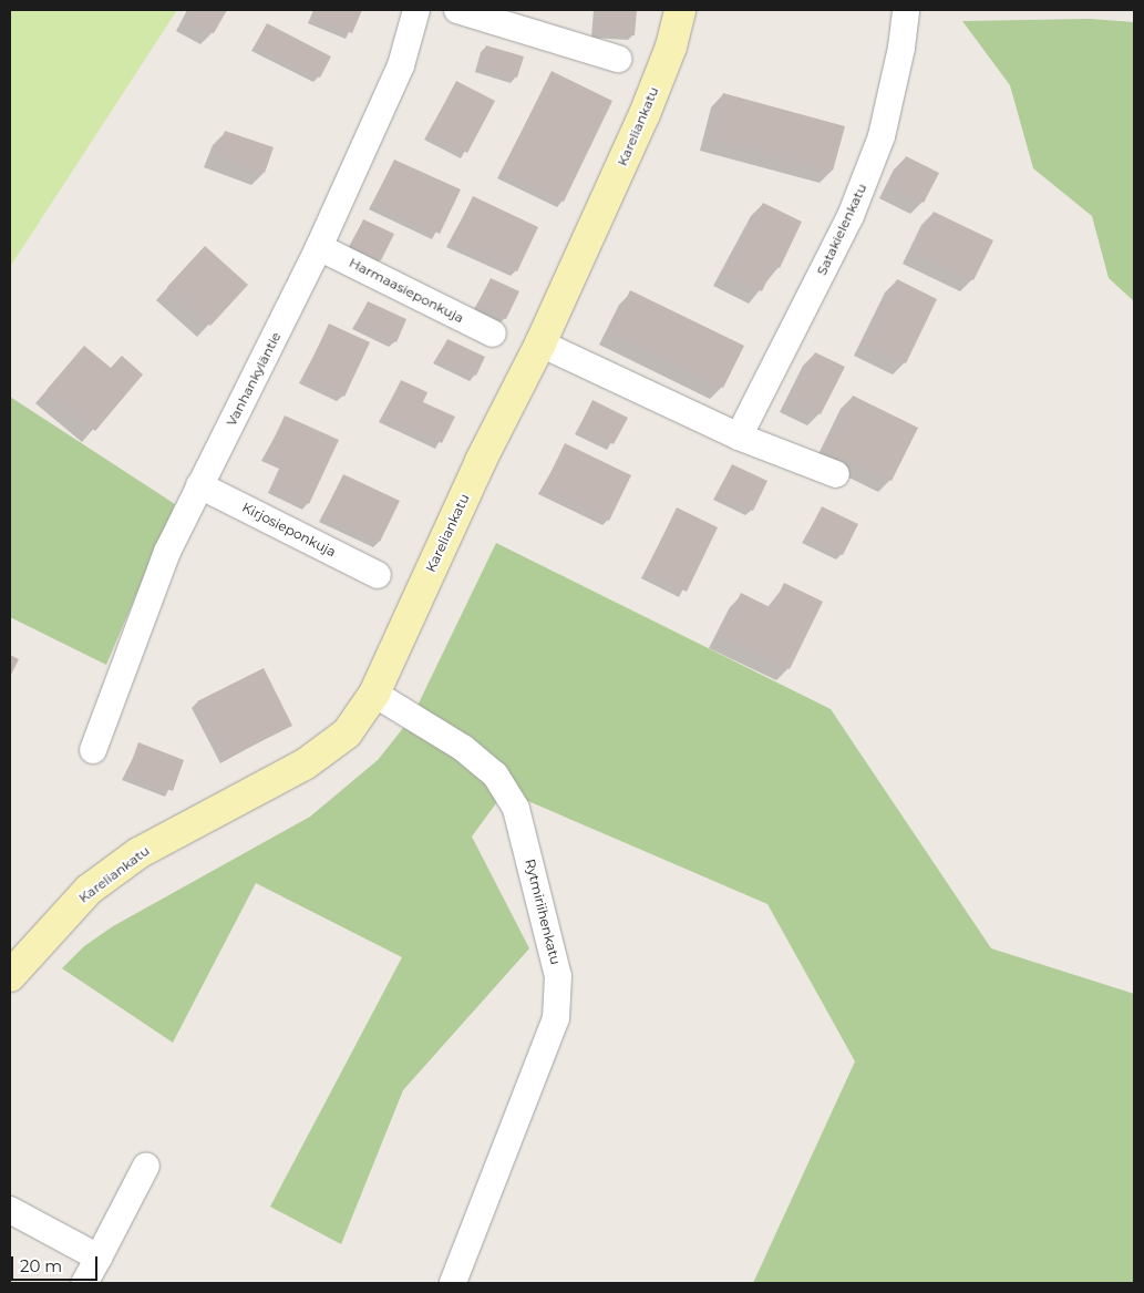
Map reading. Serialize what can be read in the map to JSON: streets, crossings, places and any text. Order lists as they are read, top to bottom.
{
  "streets": {
    "street": [
      "Kareliankatu",
      "Satakielenkatu",
      "Harmaasieponkuja",
      "Vanhankyläntie",
      "Kirjosieponkuja",
      "Rytmiriihenkatu"
    ]
  },
  "crossings": [
    ["Kareliankatu", "Rytmiriihenkatu"],
    ["Harmaasieponkuja", "Vanhankyläntie"],
    ["Vanhankyläntie", "Kirjosieponkuja"]
  ],
  "scale_bar": "20 m"
}
